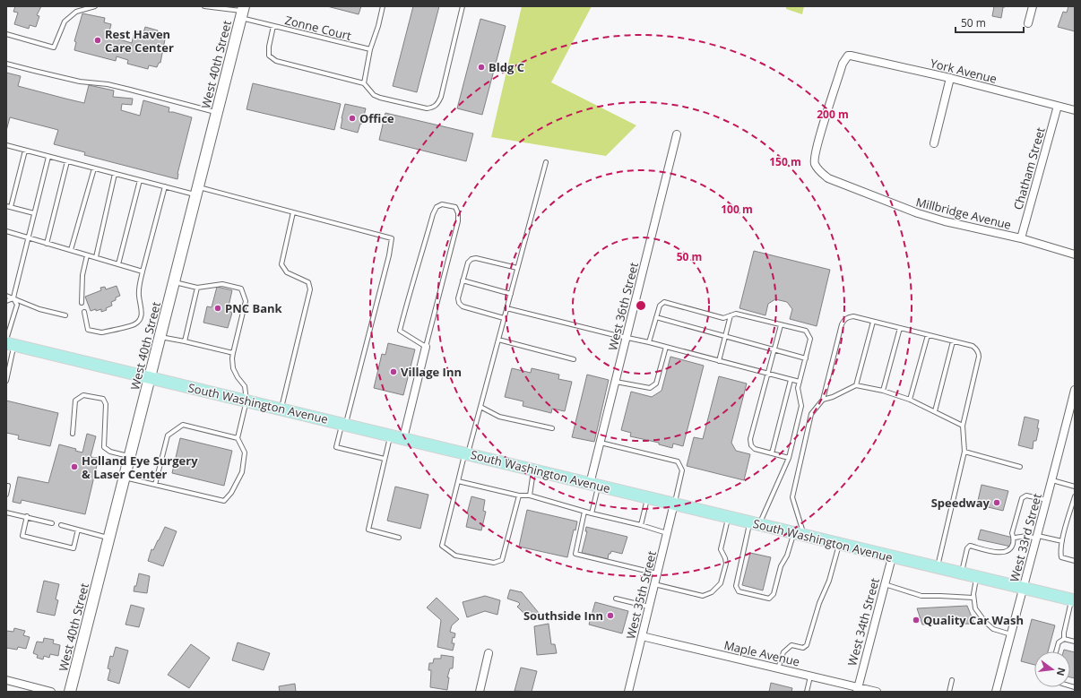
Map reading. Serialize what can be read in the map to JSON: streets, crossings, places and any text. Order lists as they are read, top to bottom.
{
  "streets": {
    "main road": ["South Washington Avenue"],
    "street": [
      "West 40th Street",
      "York Avenue",
      "Chatham Street",
      "Millbridge Avenue",
      "West 36th Street",
      "West 33rd Street",
      "West 35th Street",
      "West 34th Street",
      "Maple Avenue"
    ],
    "lane": ["Zonne Court"]
  },
  "crossings": [
    ["Zonne Court", "West 40th Street"],
    ["West 40th Street", "South Washington Avenue"],
    ["York Avenue", "Chatham Street"],
    ["York Avenue", "Millbridge Avenue"],
    ["Chatham Street", "Millbridge Avenue"],
    ["West 36th Street", "South Washington Avenue"],
    ["South Washington Avenue", "West 33rd Street"],
    ["South Washington Avenue", "West 35th Street"],
    ["South Washington Avenue", "West 34th Street"],
    ["West 35th Street", "Maple Avenue"],
    ["West 34th Street", "Maple Avenue"]
  ],
  "places": [
    "Rest Haven Care Center",
    "Bldg C",
    "Office",
    "PNC Bank",
    "Village Inn",
    "Holland Eye Surgery & Laser Center",
    "Speedway",
    "Southside Inn",
    "Quality Car Wash"
  ],
  "scale_bar": "50 m",
  "north": "right",
  "rings": [
    "200 m",
    "150 m",
    "100 m",
    "50 m"
  ]
}
